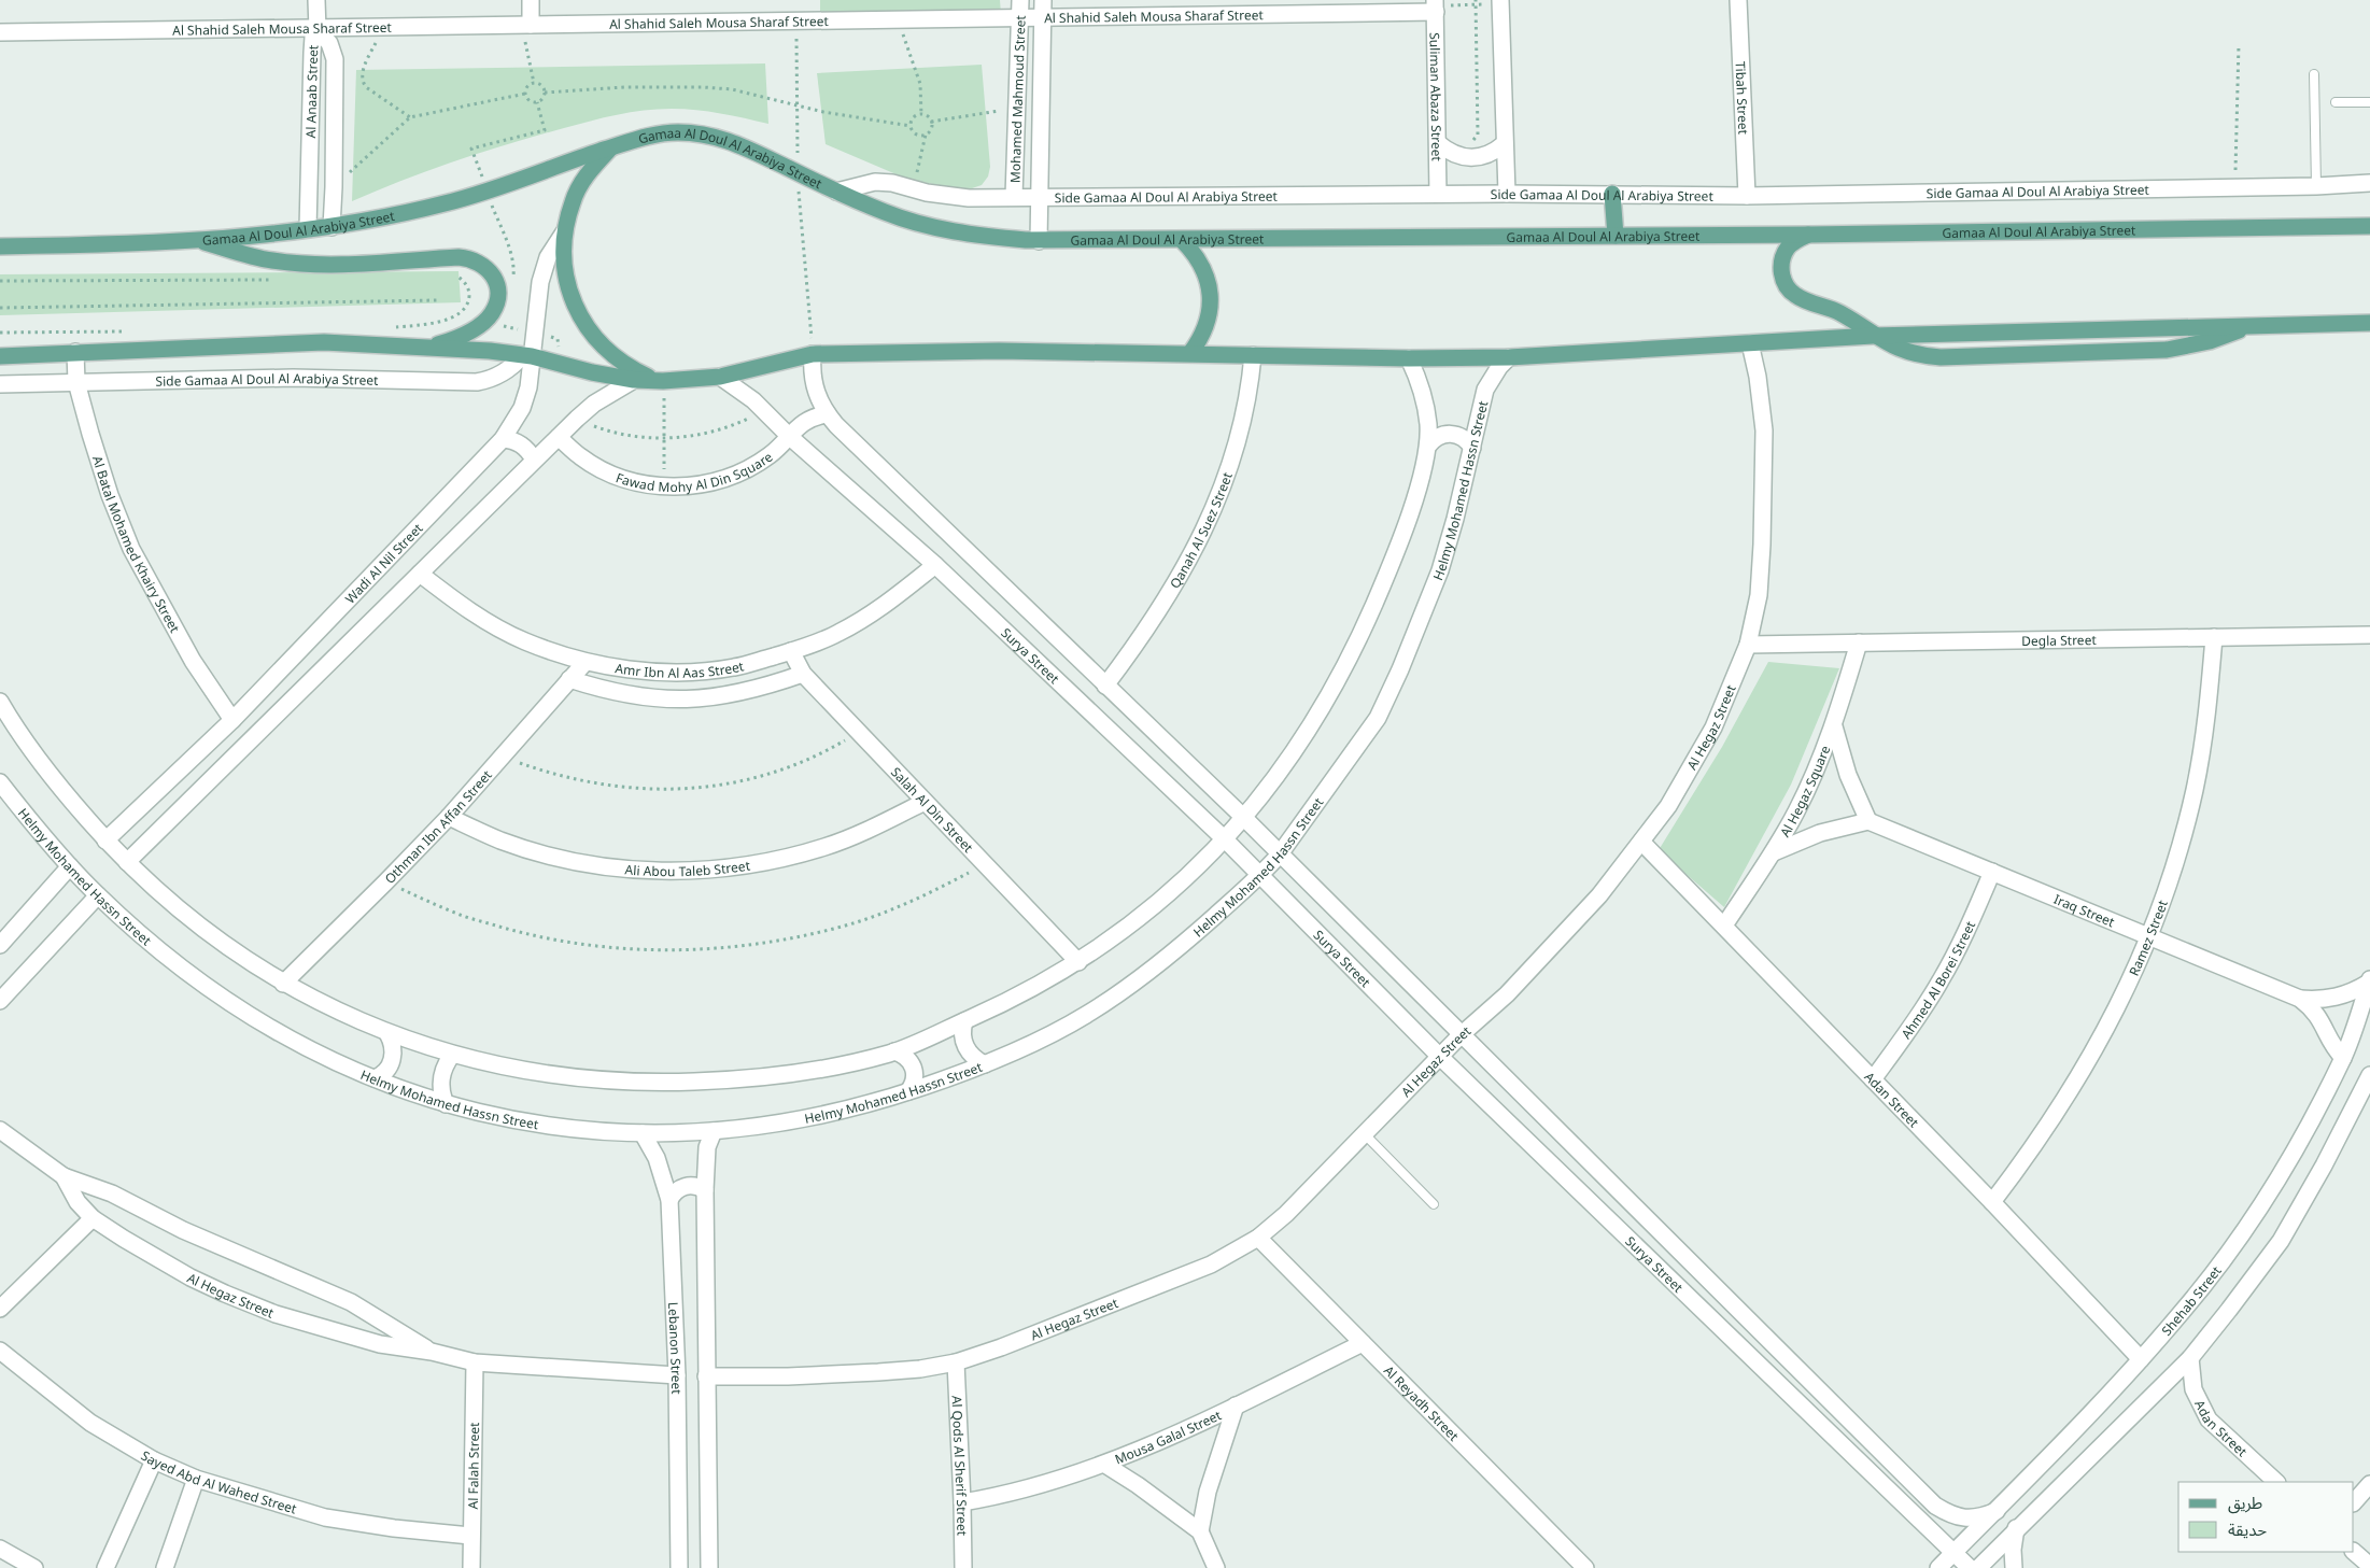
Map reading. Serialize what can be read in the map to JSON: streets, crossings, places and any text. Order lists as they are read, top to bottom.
{
  "streets": {
    "main road": ["Gamaa Al Doul Al Arabiya Street"],
    "street": [
      "Al Shahid Saleh Mousa Sharaf Street",
      "Al Anaab Street",
      "Suliman Abaza Street",
      "Tibah Street",
      "Mohamed Mahmoud Street",
      "Side Gamaa Al Doul Al Arabiya Street",
      "Fawad Mohy Al Din Square",
      "Helmy Mohamed Hassn Street",
      "Qanah Al Suez Street",
      "Al Batal Mohamed Khairy Street",
      "Wadi Al Nil Street",
      "Degla Street",
      "Surya Street",
      "Amr Ibn Al Aas Street",
      "Al Hegaz Street",
      "Al Hegaz Square",
      "Salah Al Din Street",
      "Othman Ibn Affan Street",
      "Ali Abou Taleb Street",
      "Iraq Street",
      "Ramez Street",
      "Ahmed Al Borei Street",
      "Adan Street",
      "Shehab Street",
      "Lebanon Street",
      "Al Reyadh Street",
      "Mousa Galal Street",
      "Al Falah Street",
      "Al Qods Al Sherif Street",
      "Sayed Abd Al Wahed Street"
    ]
  },
  "crossings": [
    ["Al Shahid Saleh Mousa Sharaf Street", "Al Anaab Street"],
    ["Al Shahid Saleh Mousa Sharaf Street", "Suliman Abaza Street"],
    ["Al Shahid Saleh Mousa Sharaf Street", "Mohamed Mahmoud Street"],
    ["Al Anaab Street", "Gamaa Al Doul Al Arabiya Street"],
    ["Suliman Abaza Street", "Side Gamaa Al Doul Al Arabiya Street"],
    ["Tibah Street", "Side Gamaa Al Doul Al Arabiya Street"],
    ["Mohamed Mahmoud Street", "Gamaa Al Doul Al Arabiya Street"],
    ["Mohamed Mahmoud Street", "Side Gamaa Al Doul Al Arabiya Street"],
    ["Gamaa Al Doul Al Arabiya Street", "Side Gamaa Al Doul Al Arabiya Street"],
    ["Side Gamaa Al Doul Al Arabiya Street", "Al Batal Mohamed Khairy Street"],
    ["Side Gamaa Al Doul Al Arabiya Street", "Wadi Al Nil Street"],
    ["Fawad Mohy Al Din Square", "Surya Street"],
    ["Helmy Mohamed Hassn Street", "Surya Street"],
    ["Helmy Mohamed Hassn Street", "Lebanon Street"],
    ["Qanah Al Suez Street", "Surya Street"],
    ["Al Batal Mohamed Khairy Street", "Wadi Al Nil Street"],
    ["Degla Street", "Al Hegaz Street"],
    ["Degla Street", "Al Hegaz Square"],
    ["Degla Street", "Ramez Street"],
    ["Surya Street", "Amr Ibn Al Aas Street"],
    ["Surya Street", "Al Hegaz Street"],
    ["Surya Street", "Shehab Street"],
    ["Amr Ibn Al Aas Street", "Salah Al Din Street"],
    ["Amr Ibn Al Aas Street", "Othman Ibn Affan Street"],
    ["Al Hegaz Street", "Adan Street"],
    ["Al Hegaz Street", "Lebanon Street"],
    ["Al Hegaz Street", "Al Reyadh Street"],
    ["Al Hegaz Street", "Al Falah Street"],
    ["Al Hegaz Street", "Al Qods Al Sherif Street"],
    ["Al Hegaz Square", "Adan Street"],
    ["Salah Al Din Street", "Ali Abou Taleb Street"],
    ["Othman Ibn Affan Street", "Ali Abou Taleb Street"],
    ["Iraq Street", "Ramez Street"],
    ["Iraq Street", "Ahmed Al Borei Street"],
    ["Iraq Street", "Shehab Street"],
    ["Ramez Street", "Adan Street"],
    ["Ahmed Al Borei Street", "Adan Street"],
    ["Adan Street", "Shehab Street"],
    ["Al Reyadh Street", "Mousa Galal Street"],
    ["Mousa Galal Street", "Al Qods Al Sherif Street"],
    ["Al Falah Street", "Sayed Abd Al Wahed Street"]
  ],
  "legend": ["طريق", "حديقة"]
}
